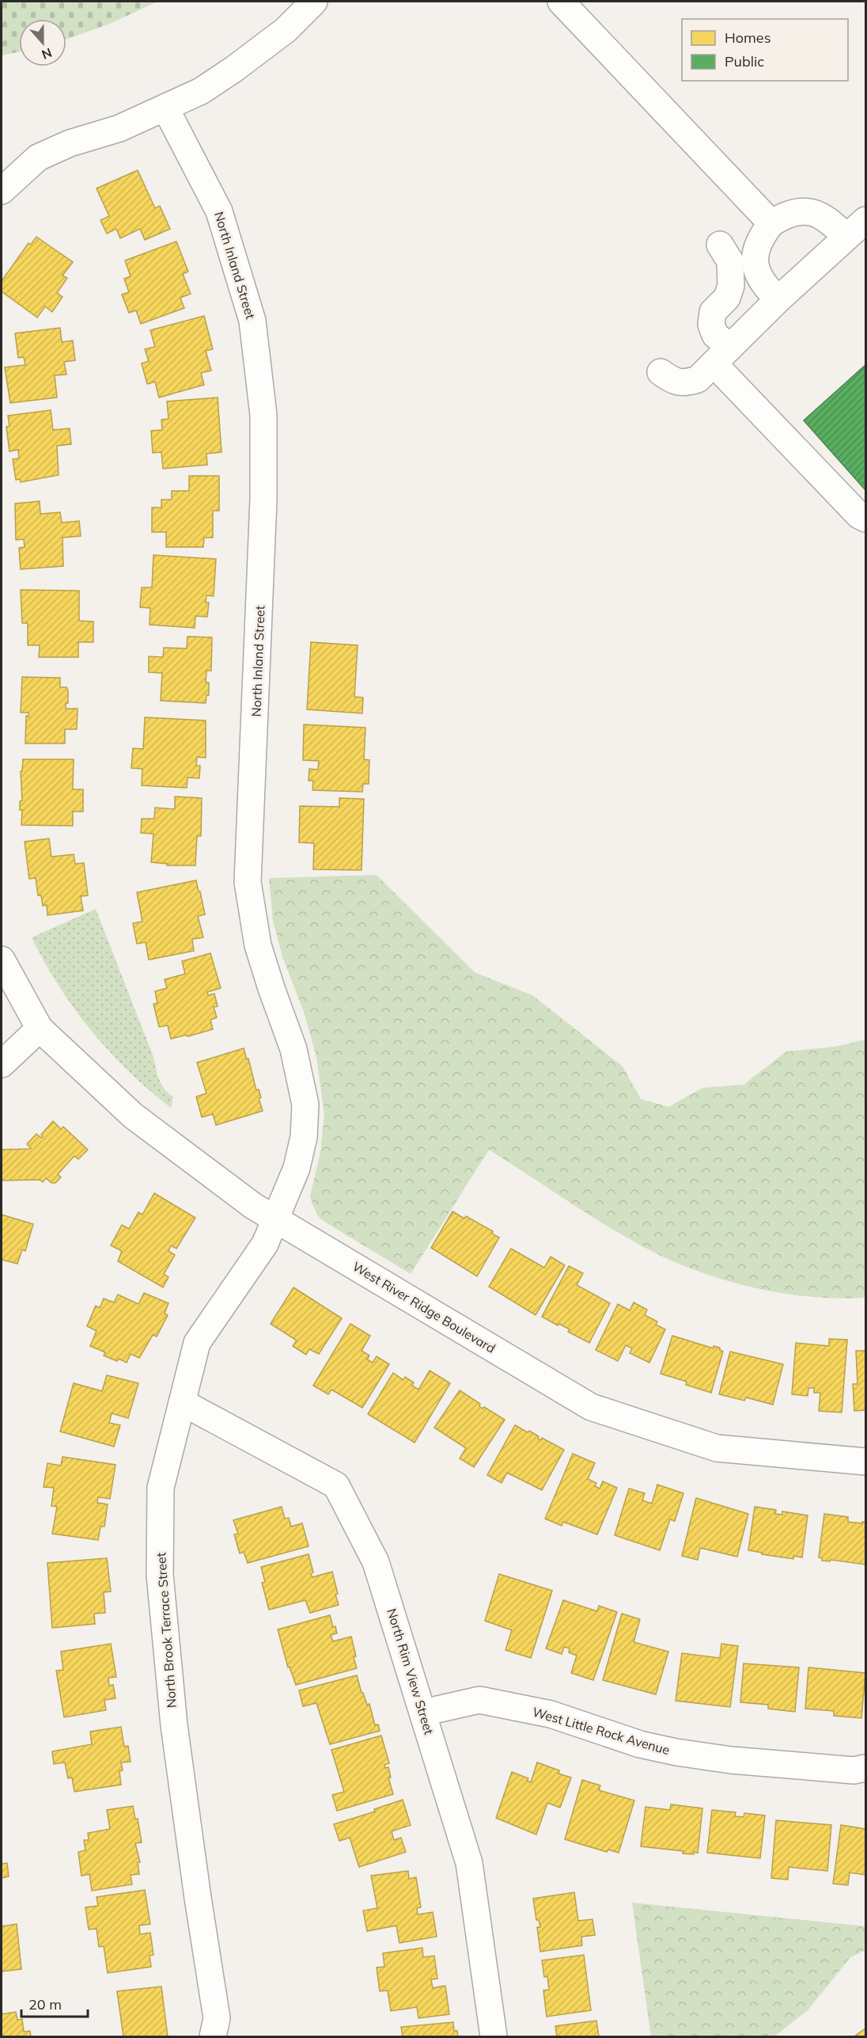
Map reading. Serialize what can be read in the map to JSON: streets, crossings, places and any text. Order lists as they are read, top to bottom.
{
  "streets": {
    "street": [
      "North Inland Street",
      "West River Ridge Boulevard",
      "North Brook Terrace Street",
      "North Rim View Street",
      "West Little Rock Avenue"
    ]
  },
  "crossings": [
    ["North Inland Street", "West River Ridge Boulevard"],
    ["North Inland Street", "North Brook Terrace Street"],
    ["West River Ridge Boulevard", "North Brook Terrace Street"],
    ["North Brook Terrace Street", "North Rim View Street"],
    ["North Rim View Street", "West Little Rock Avenue"]
  ],
  "legend": ["Homes", "Public"],
  "scale_bar": "20 m",
  "north": "bottom"
}
